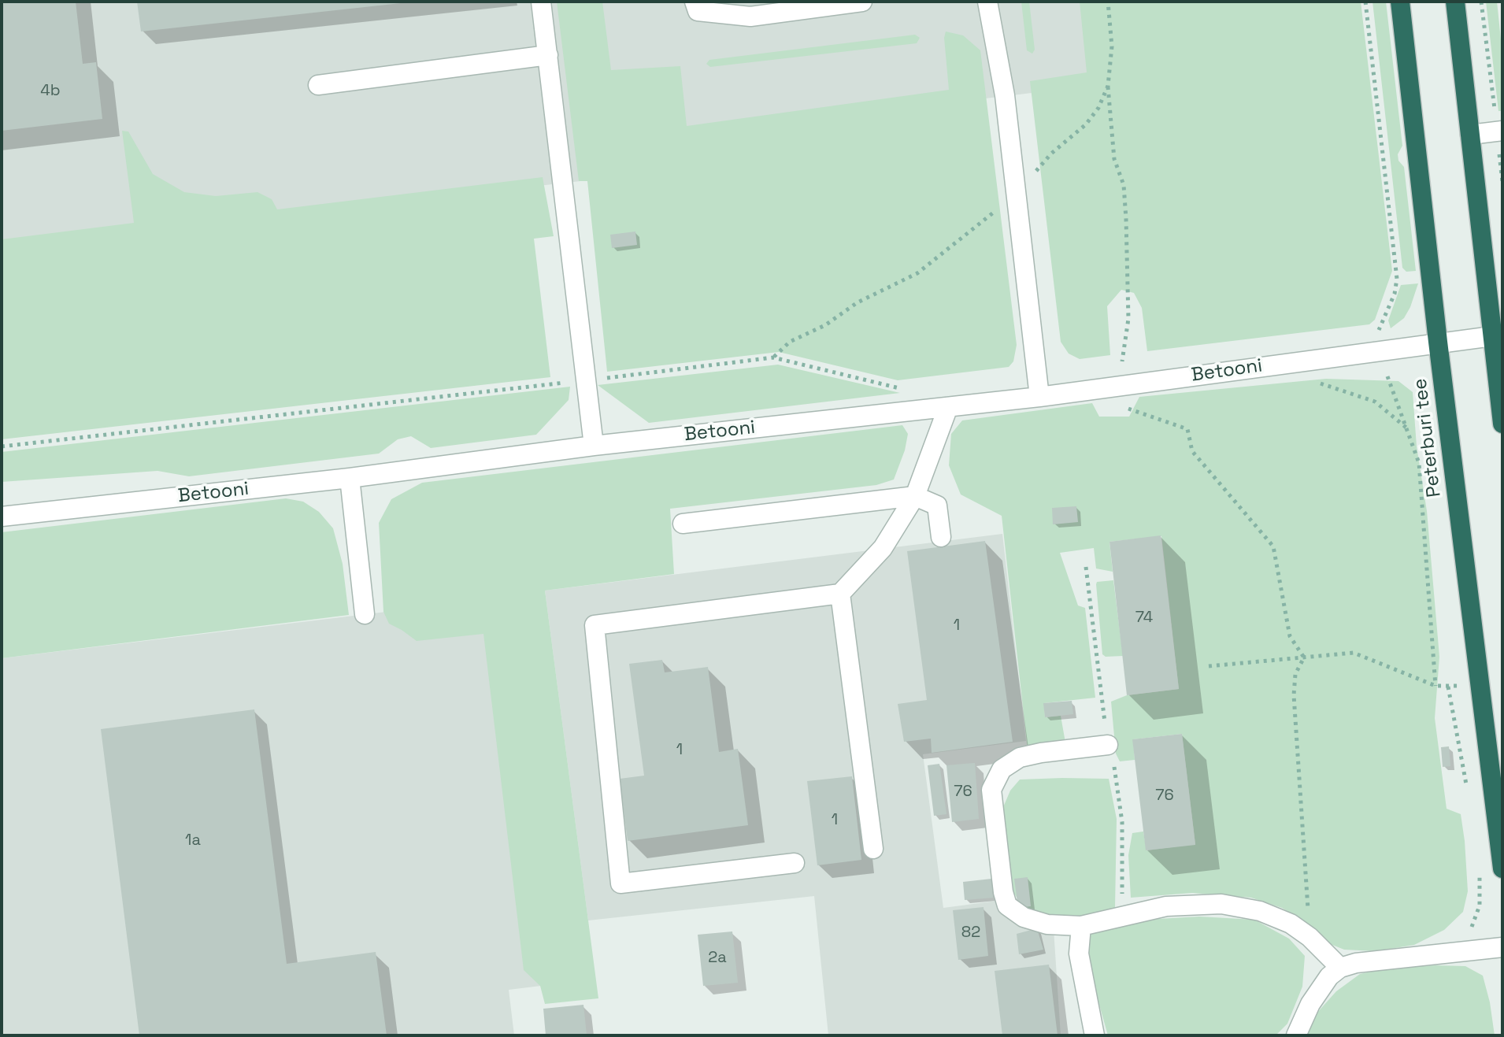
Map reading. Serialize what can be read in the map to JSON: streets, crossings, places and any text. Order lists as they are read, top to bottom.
{
  "streets": {
    "highway": ["Peterburi tee"],
    "street": ["Betooni"]
  },
  "crossings": [
    ["Betooni", "Peterburi tee"]
  ],
  "house_numbers": [
    "4b",
    "74",
    "1",
    "1",
    "76",
    "76",
    "1",
    "1a",
    "82",
    "2a"
  ]
}
